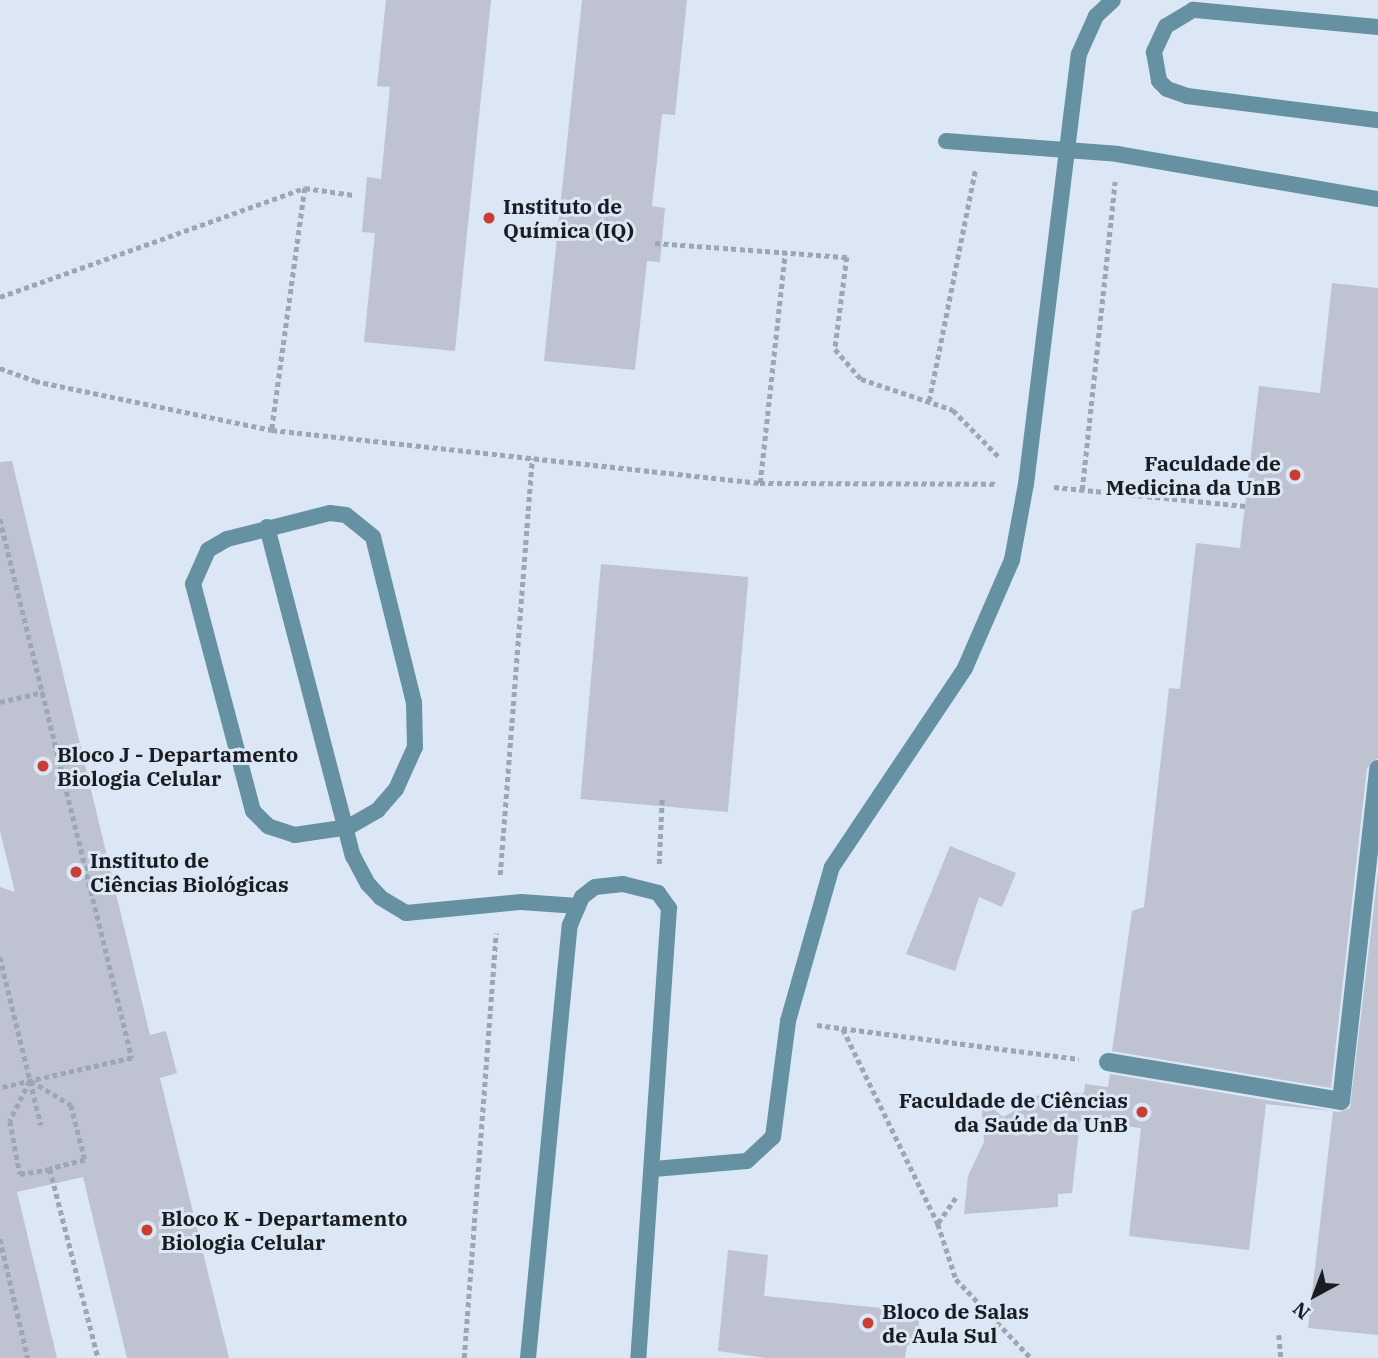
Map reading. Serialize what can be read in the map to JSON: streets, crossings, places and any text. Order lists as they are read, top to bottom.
{
  "places": [
    "Instituto de Química (IQ)",
    "Faculdade de Medicina da UnB",
    "Bloco J - Departamento Biologia Celular",
    "Instituto de Ciências Biológicas",
    "Faculdade de Ciências da Saúde da UnB",
    "Bloco K - Departamento Biologia Celular",
    "Bloco de Salas de Aula Sul"
  ],
  "north": "bottom left"
}
